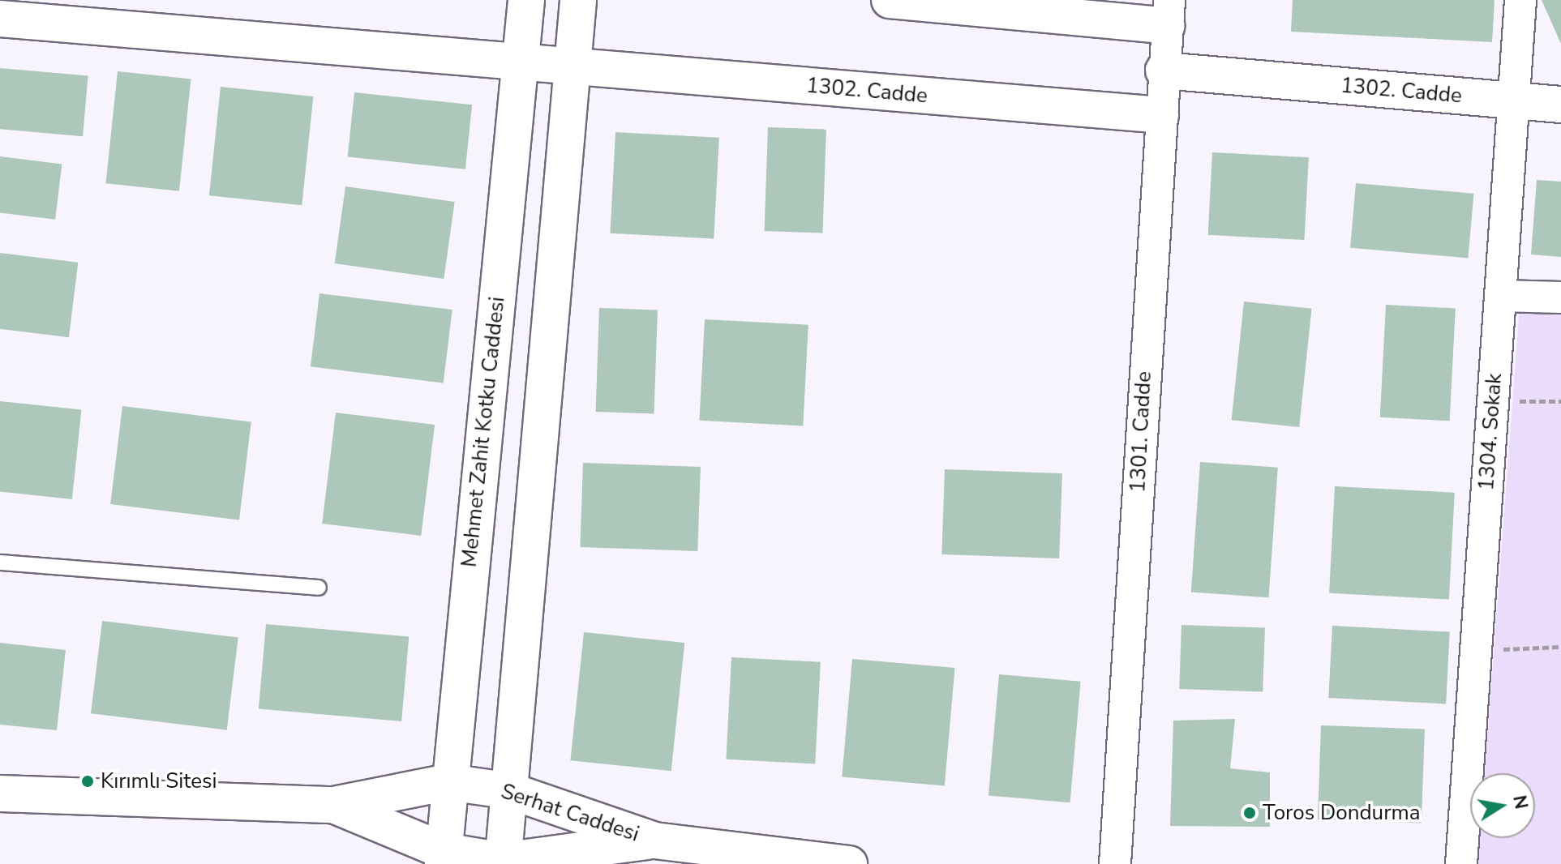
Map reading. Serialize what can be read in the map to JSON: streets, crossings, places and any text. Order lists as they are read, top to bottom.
{
  "streets": {
    "main road": ["1302. Cadde", "Mehmet Zahit Kotku Caddesi", "Serhat Caddesi"],
    "street": ["1301. Cadde", "1304. Sokak"]
  },
  "crossings": [
    ["1302. Cadde", "Mehmet Zahit Kotku Caddesi"],
    ["1302. Cadde", "1301. Cadde"],
    ["1302. Cadde", "1304. Sokak"],
    ["Mehmet Zahit Kotku Caddesi", "Serhat Caddesi"]
  ],
  "places": ["Kırımlı Sitesi", "Toros Dondurma"],
  "north": "right"
}
